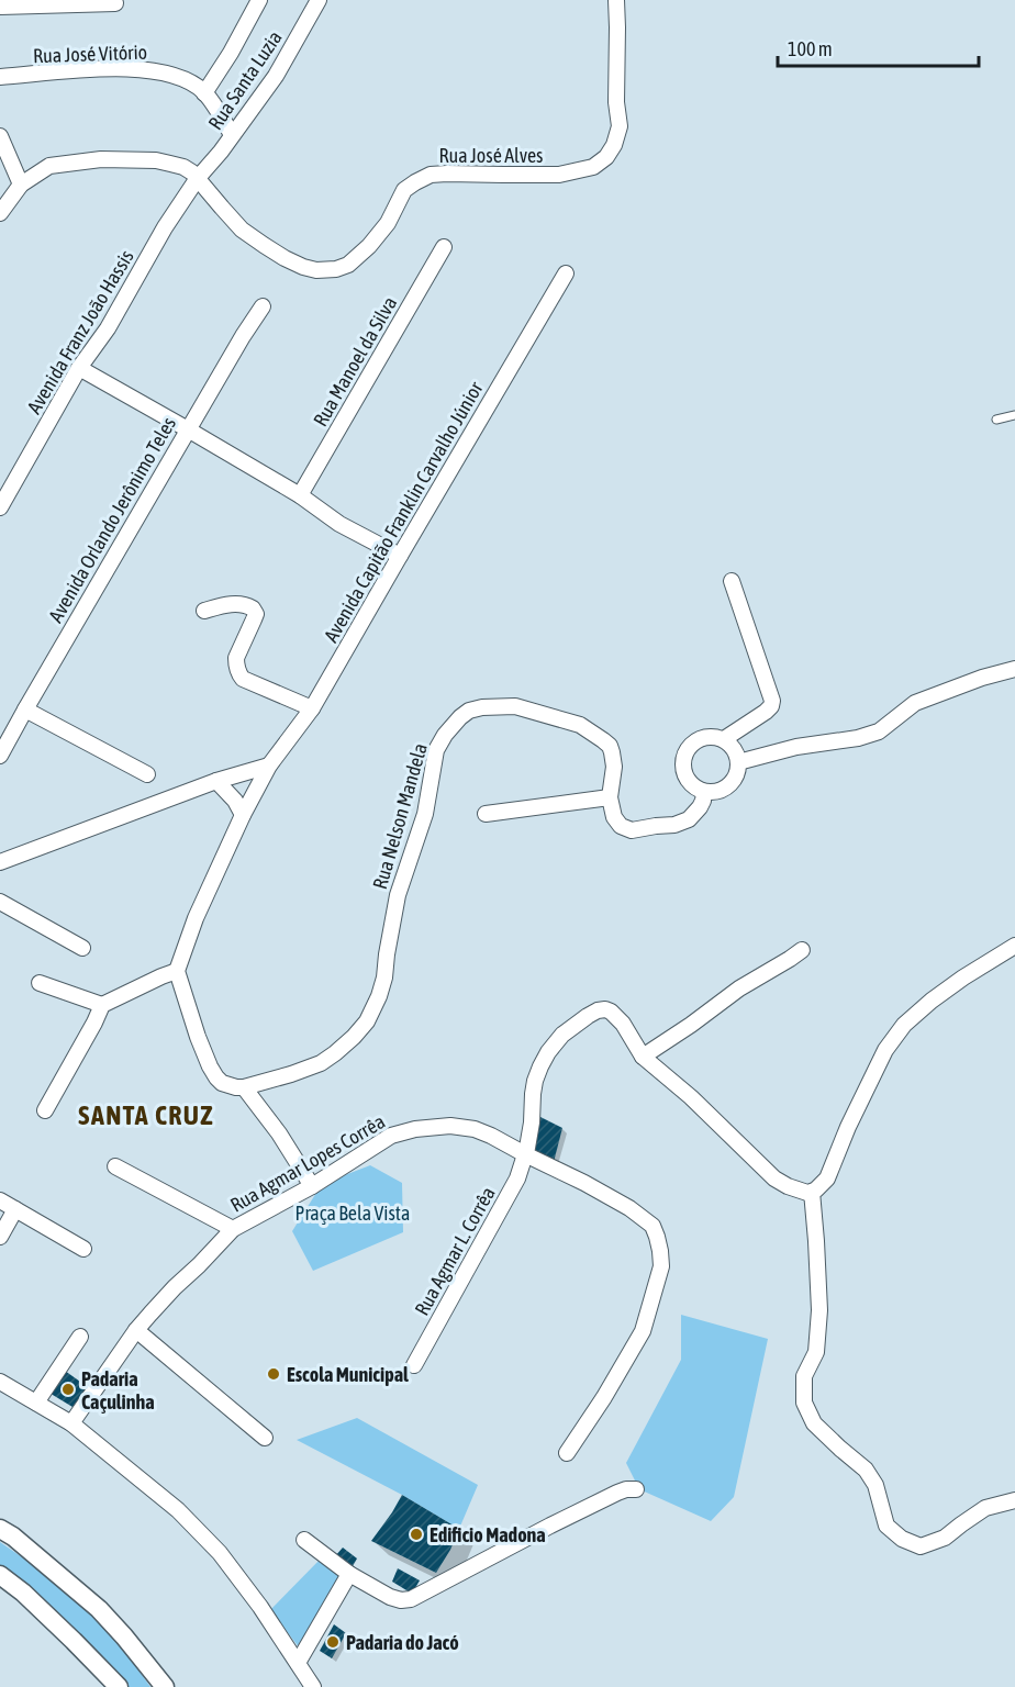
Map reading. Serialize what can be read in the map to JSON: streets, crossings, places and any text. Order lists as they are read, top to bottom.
{
  "streets": {
    "street": [
      "Rua José Vitório",
      "Rua Santa Luzia",
      "Rua José Alves",
      "Avenida Franz João Hassis",
      "Rua Manoel da Silva",
      "Avenida Capitão Franklin Carvalho Júnior",
      "Avenida Orlando Jerônimo Teles",
      "Rua Nelson Mandela",
      "Rua Agmar Lopes Corrêa",
      "Rua Agmar L. Corrêa"
    ]
  },
  "crossings": [
    ["Rua José Vitório", "Rua Santa Luzia"],
    ["Rua Santa Luzia", "Rua José Alves"],
    ["Rua Santa Luzia", "Avenida Franz João Hassis"],
    ["Rua José Alves", "Avenida Franz João Hassis"],
    ["Rua Agmar Lopes Corrêa", "Rua Agmar L. Corrêa"]
  ],
  "districts": ["SANTA CRUZ"],
  "parks": ["Praça Bela Vista"],
  "places": [
    "Escola Municipal",
    "Padaria Caçulinha",
    "Edificio Madona",
    "Padaria do Jacó"
  ],
  "scale_bar": "100 m"
}
